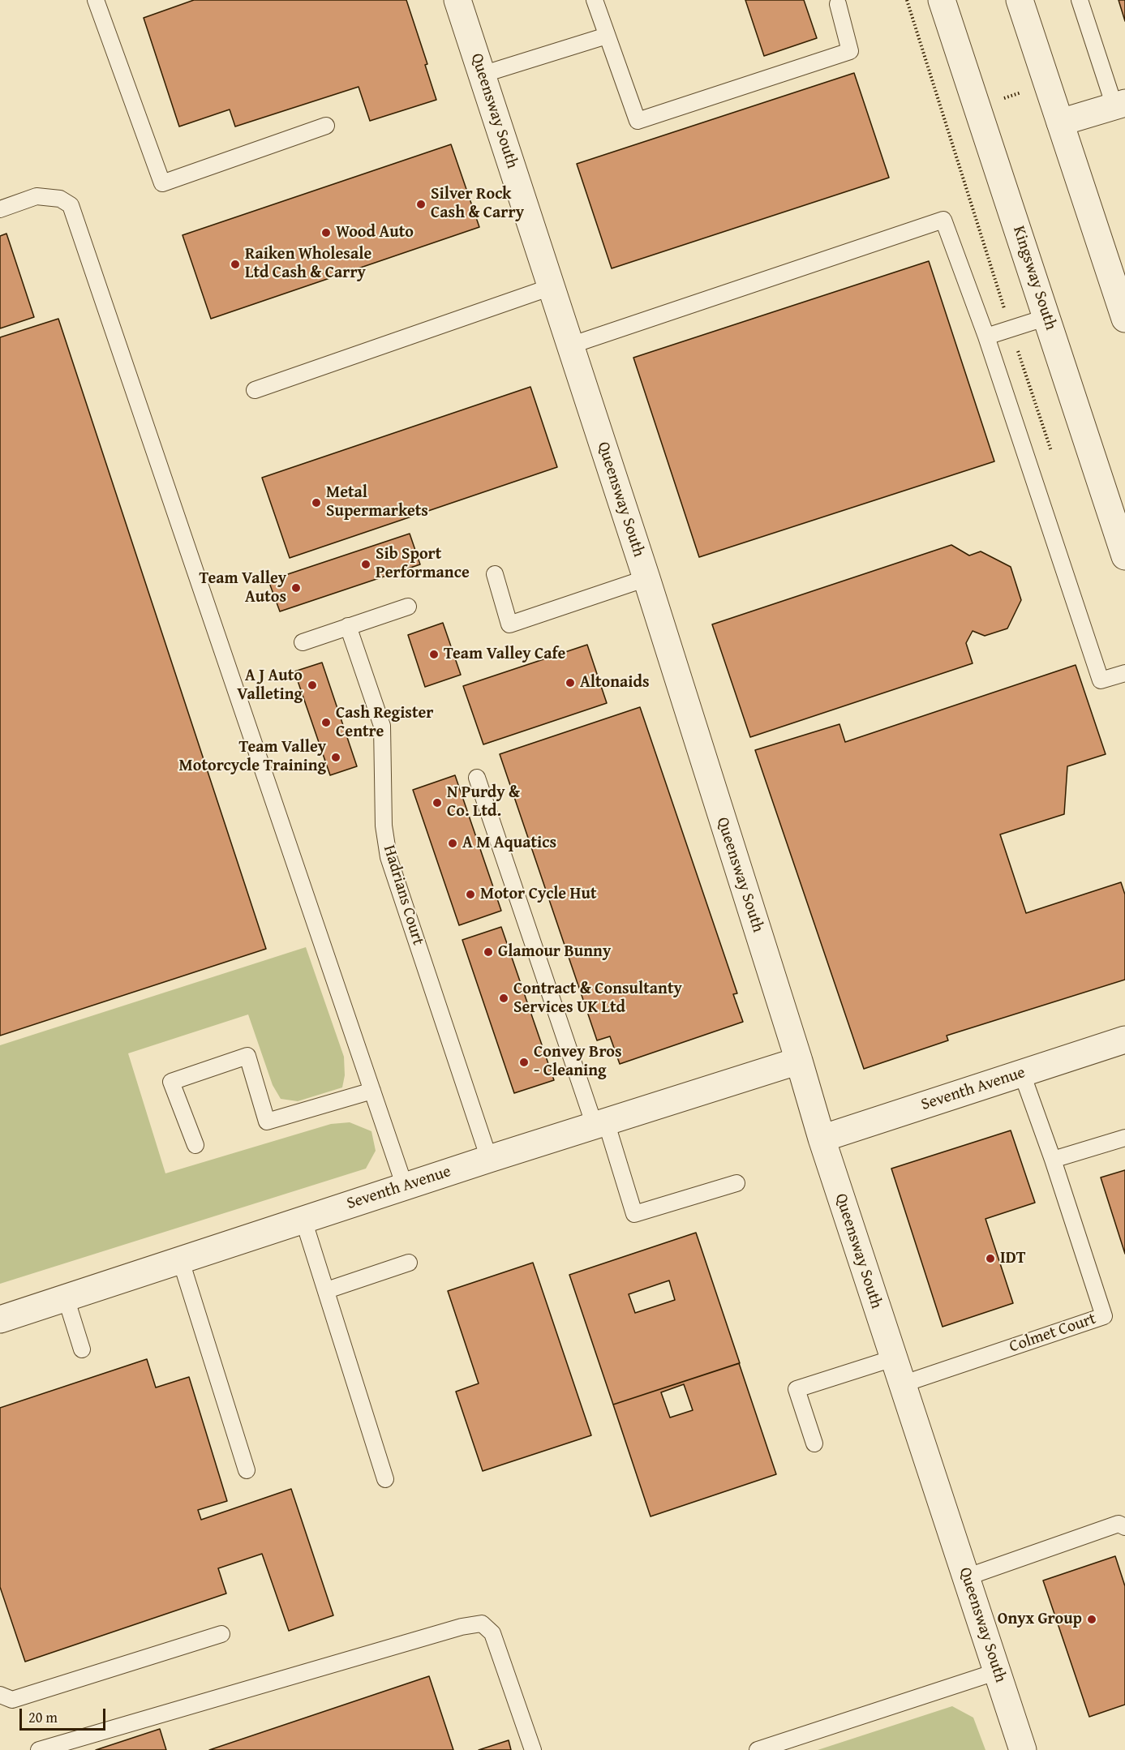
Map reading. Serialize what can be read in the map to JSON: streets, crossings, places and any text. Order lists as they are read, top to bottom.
{
  "streets": {
    "street": ["Queensway South", "Kingsway South", "Seventh Avenue"],
    "lane": ["Hadrians Court", "Colmet Court"]
  },
  "crossings": [
    ["Queensway South", "Seventh Avenue"],
    ["Queensway South", "Colmet Court"],
    ["Hadrians Court", "Seventh Avenue"],
    ["Seventh Avenue", "Colmet Court"]
  ],
  "places": [
    "Silver Rock Cash & Carry",
    "Wood Auto",
    "Raiken Wholesale Ltd Cash & Carry",
    "Metal Supermarkets",
    "Sib Sport Performance",
    "Team Valley Autos",
    "Team Valley Cafe",
    "Altonaids",
    "A J Auto Valleting",
    "Cash Register Centre",
    "Team Valley Motorcycle Training",
    "N Purdy & Co. Ltd.",
    "A M Aquatics",
    "Motor Cycle Hut",
    "Glamour Bunny",
    "Contract & Consultanty Services UK Ltd",
    "Convey Bros - Cleaning",
    "IDT",
    "Onyx Group"
  ],
  "scale_bar": "20 m"
}
